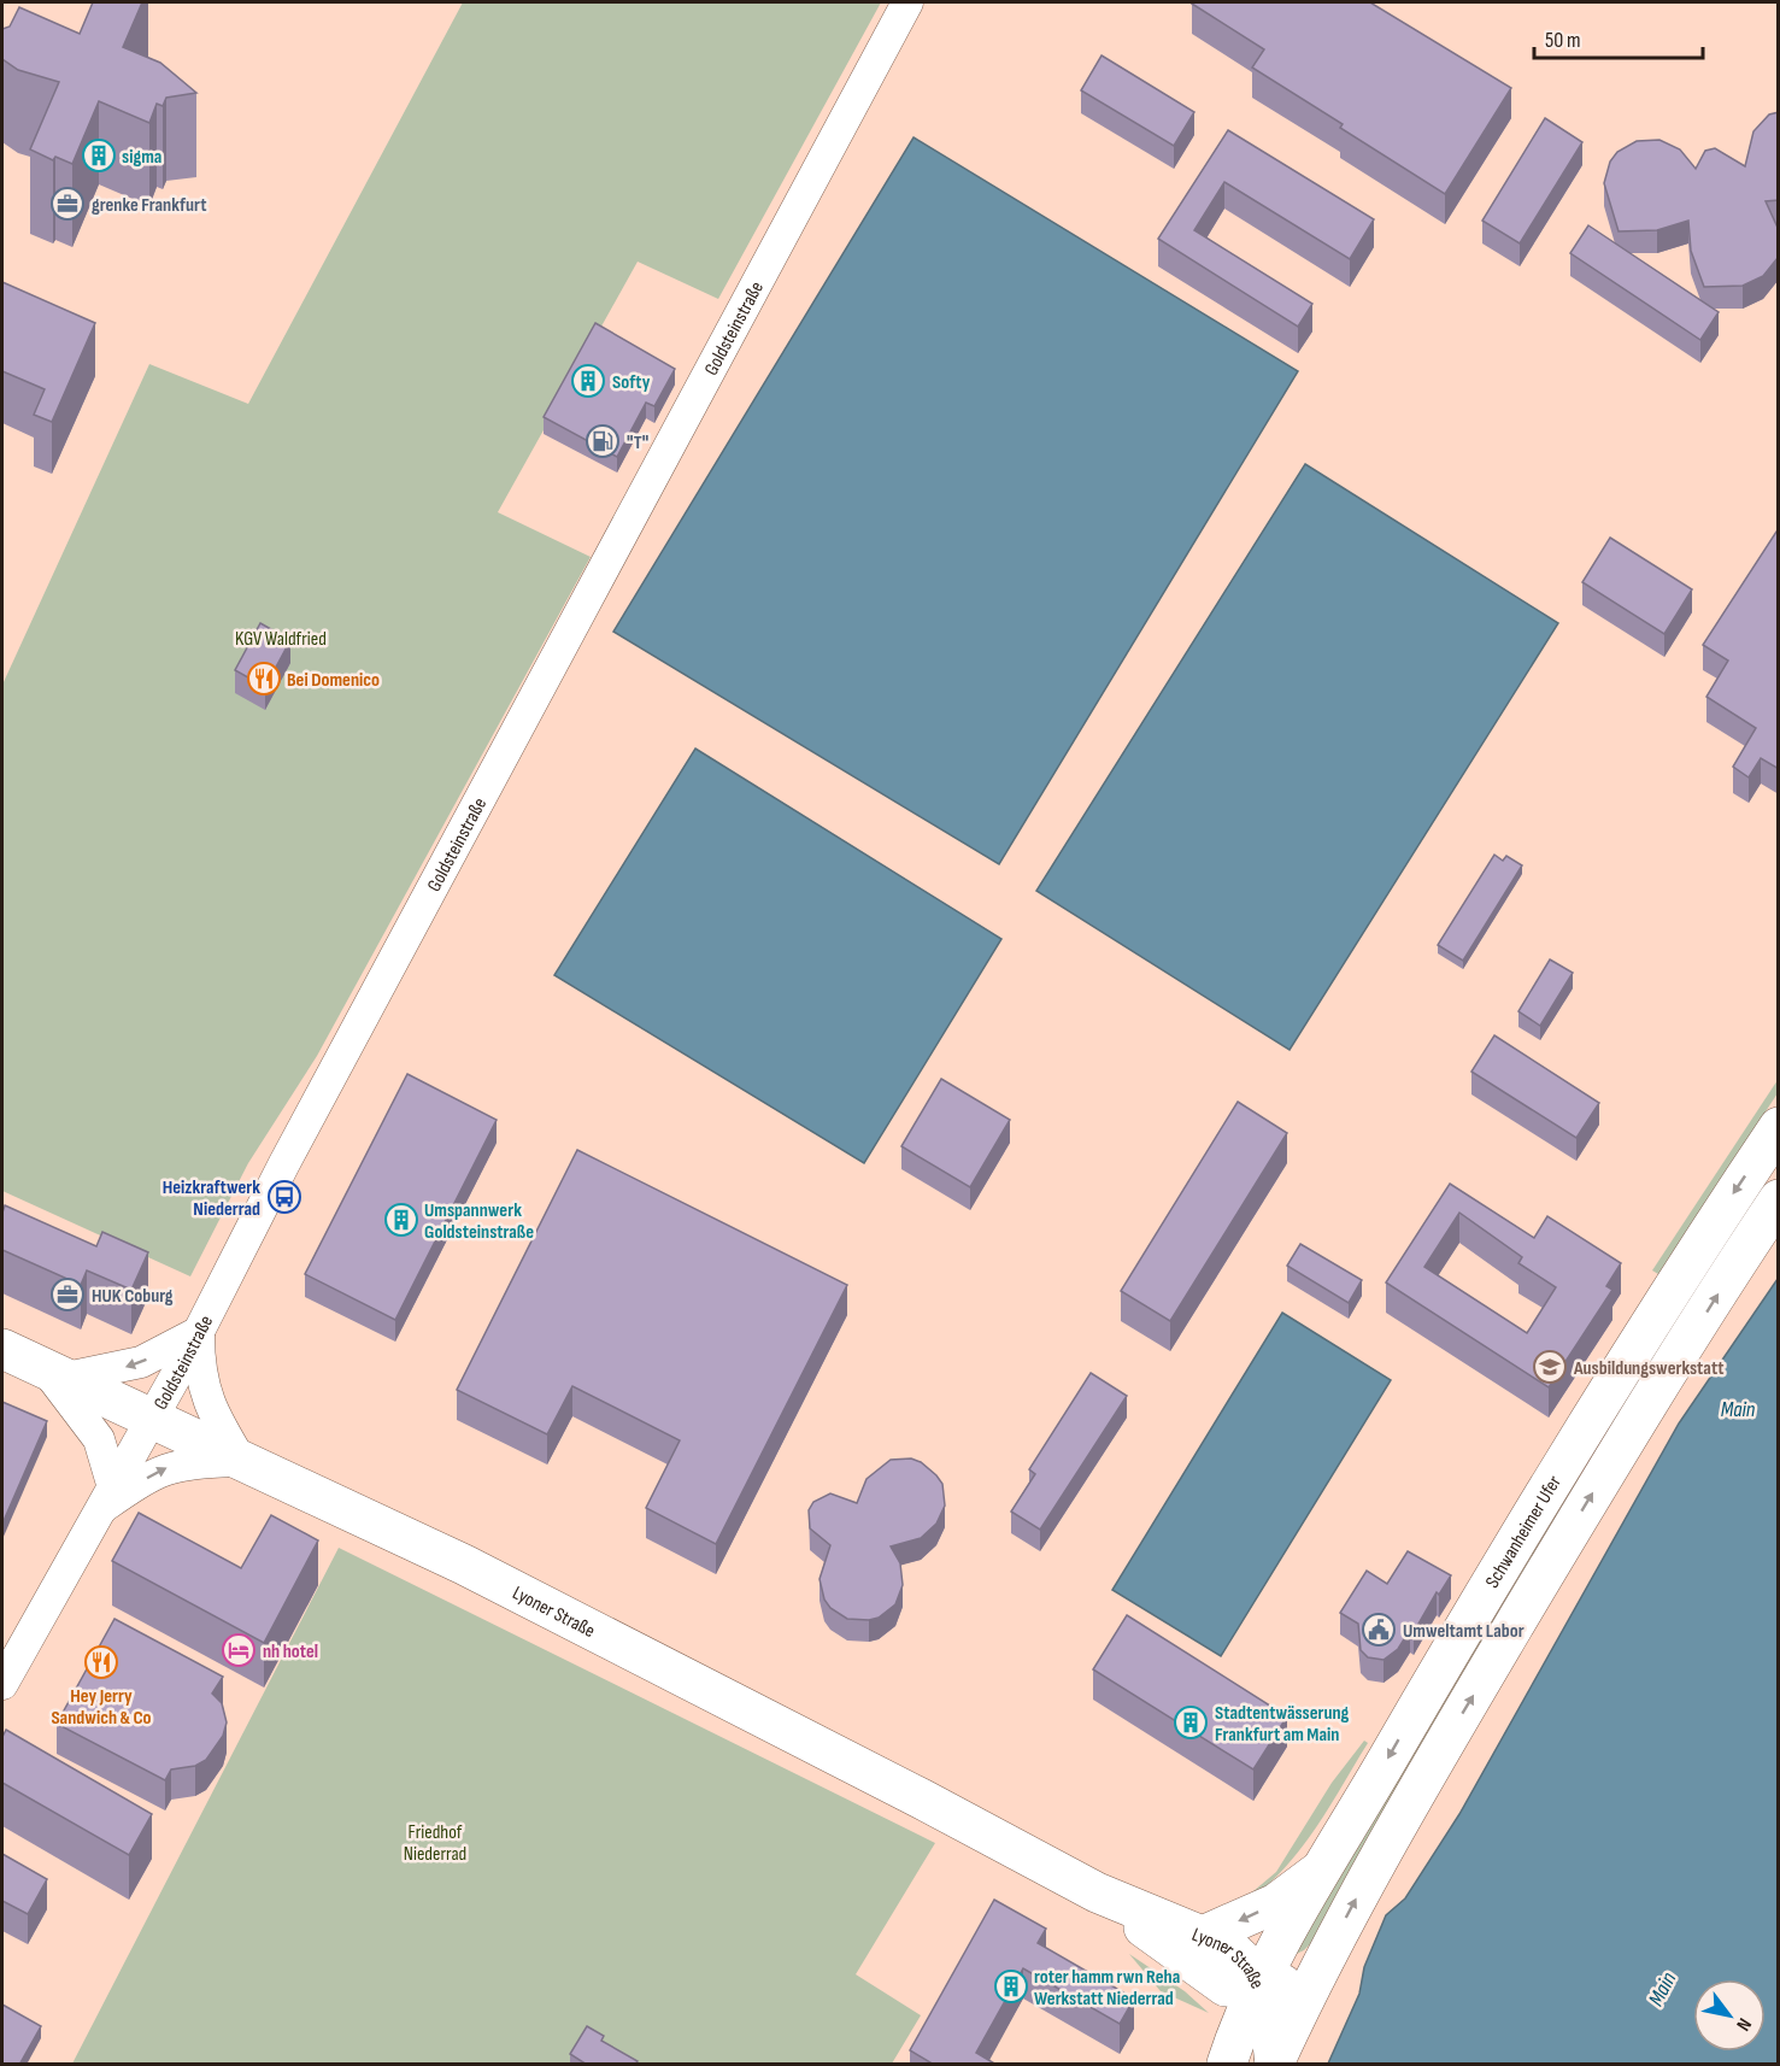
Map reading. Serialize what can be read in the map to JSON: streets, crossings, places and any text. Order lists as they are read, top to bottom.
{
  "streets": {
    "main road": ["Schwanheimer Ufer", "Lyoner Straße"],
    "street": ["Goldsteinstraße"]
  },
  "crossings": [
    ["Goldsteinstraße", "Lyoner Straße"],
    ["Schwanheimer Ufer", "Lyoner Straße"]
  ],
  "water": ["Main"],
  "parks": ["KGV Waldfried", "Friedhof Niederrad"],
  "places": {
    "building": [
      "sigma",
      "Softy",
      "Umspannwerk Goldsteinstraße",
      "Stadtentwässerung Frankfurt am Main",
      "roter hamm rwn Reha Werkstatt Niederrad"
    ],
    "office": ["grenke Frankfurt", "HUK Coburg"],
    "fuel station": ["\"T\""],
    "restaurant": ["Bei Domenico", "Hey Jerry Sandwich & Co"],
    "bus stop": ["Heizkraftwerk Niederrad"],
    "school or university": ["Ausbildungswerkstatt"],
    "public building": ["Umweltamt Labor"],
    "hotel": ["nh hotel"]
  },
  "scale_bar": "50 m",
  "north": "bottom right"
}
